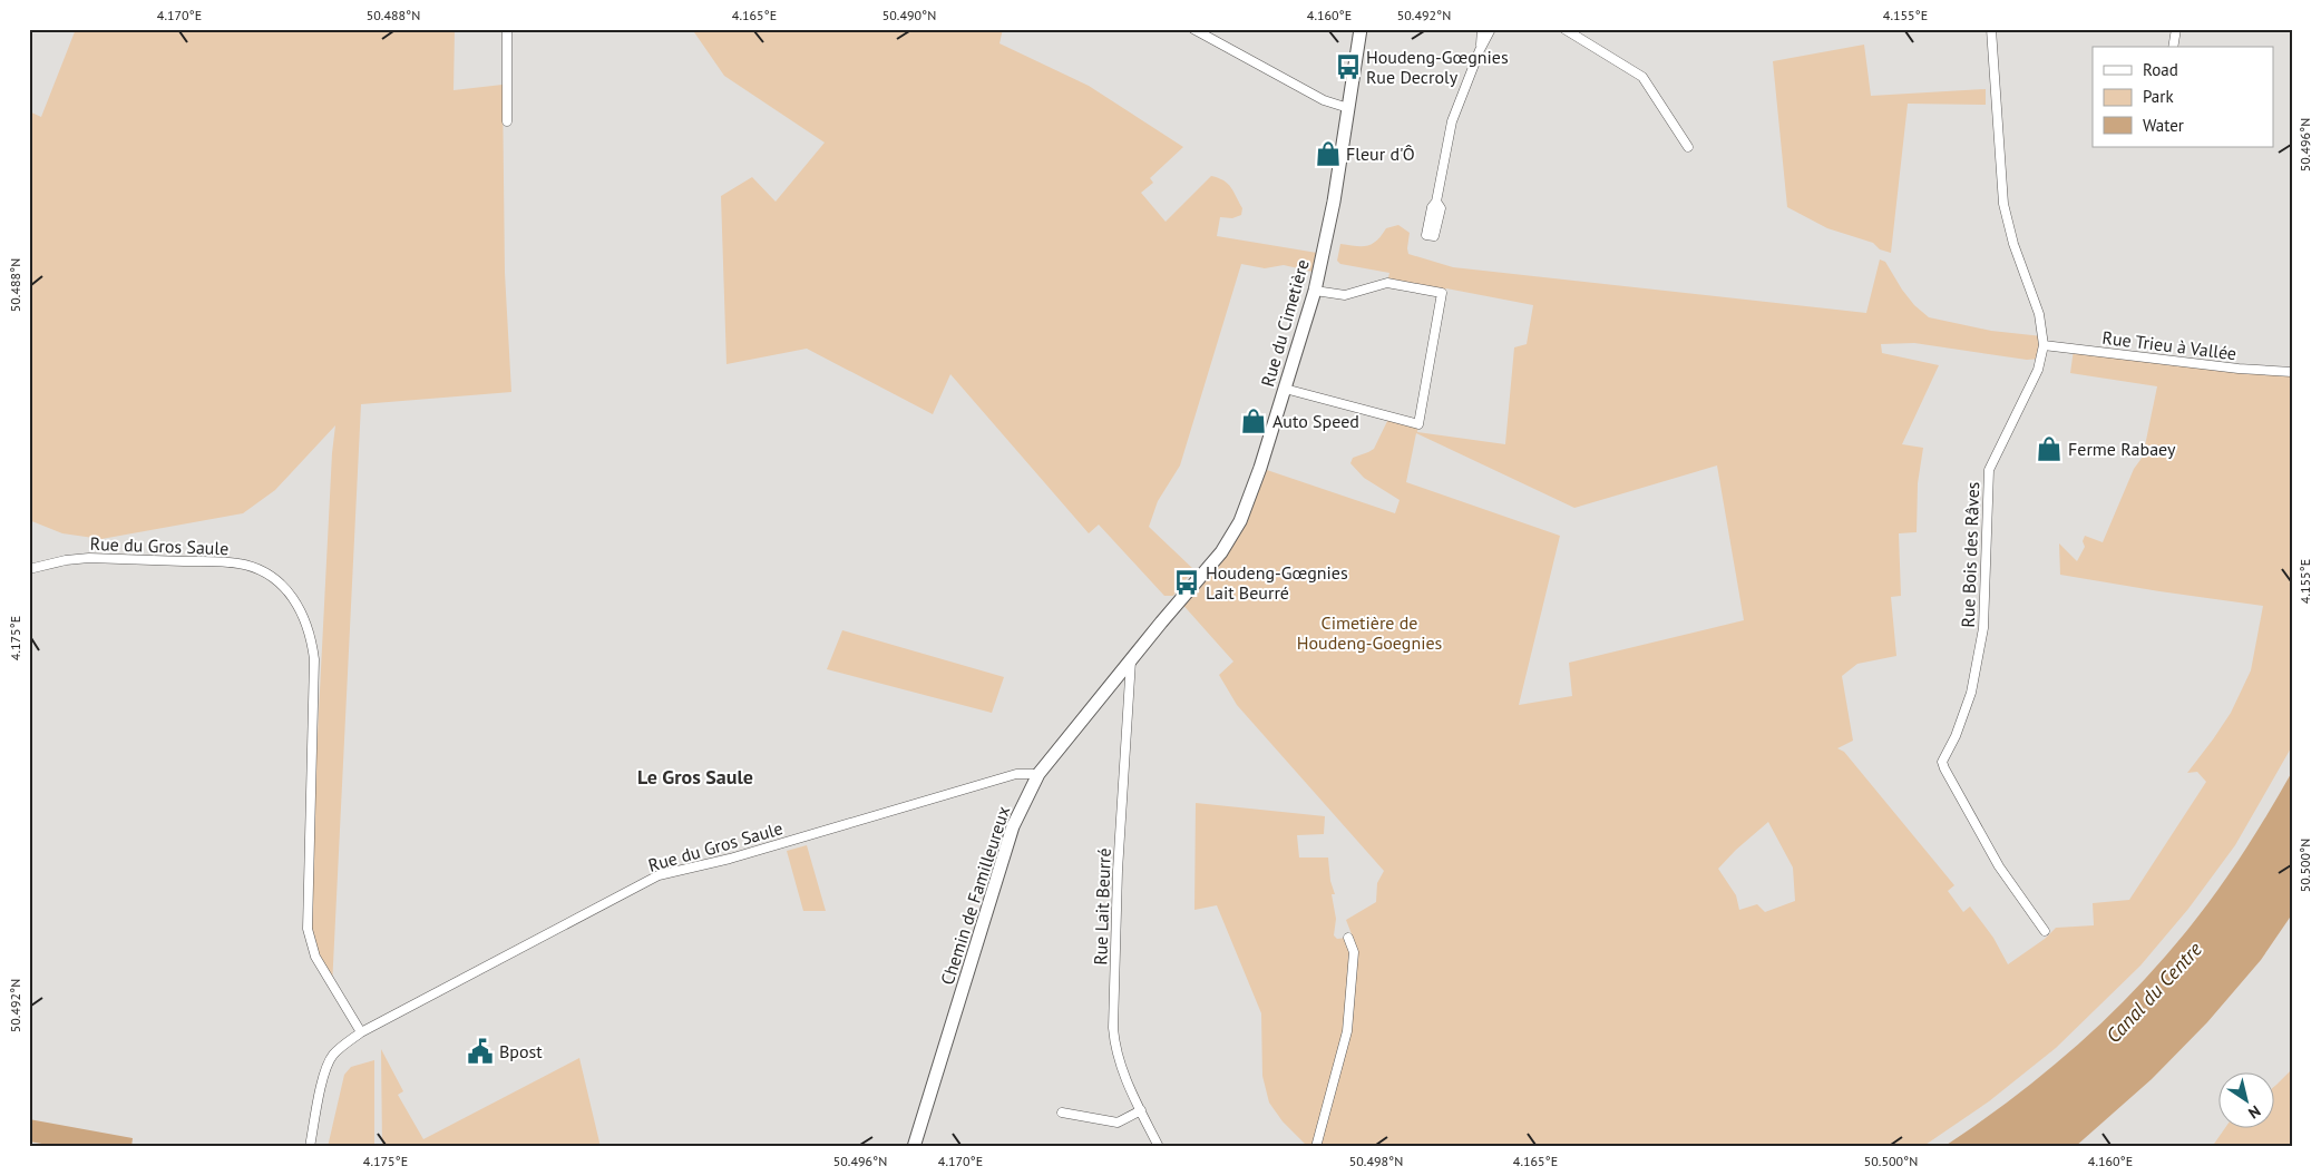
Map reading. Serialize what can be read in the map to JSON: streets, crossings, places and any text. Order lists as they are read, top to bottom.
{
  "streets": {
    "street": [
      "Rue du Cimetière",
      "Rue Trieu à Vallée",
      "Rue du Gros Saule",
      "Rue Bois des Râves",
      "Chemin de Familleureux",
      "Rue Lait Beurré"
    ]
  },
  "crossings": [
    ["Rue du Cimetière", "Chemin de Familleureux"],
    ["Rue du Cimetière", "Rue Lait Beurré"],
    ["Rue Trieu à Vallée", "Rue Bois des Râves"],
    ["Rue du Gros Saule", "Chemin de Familleureux"]
  ],
  "districts": ["Le Gros Saule"],
  "water": ["Canal du Centre"],
  "parks": ["Cimetière de Houdeng-Goegnies"],
  "places": {
    "bus stop": ["Houdeng-Gœgnies Rue Decroly", "Houdeng-Gœgnies Lait Beurré"],
    "shop": ["Fleur d'Ô", "Auto Speed", "Ferme Rabaey"],
    "public building": ["Bpost"]
  },
  "legend": ["Road", "Park", "Water"],
  "north": "bottom right",
  "coordinates": [
    "4.170°E",
    "50.488°N",
    "4.165°E",
    "50.490°N",
    "4.160°E",
    "50.492°N",
    "4.155°E",
    "50.496°N",
    "4.175°E",
    "50.500°N",
    "50.498°N"
  ]
}
